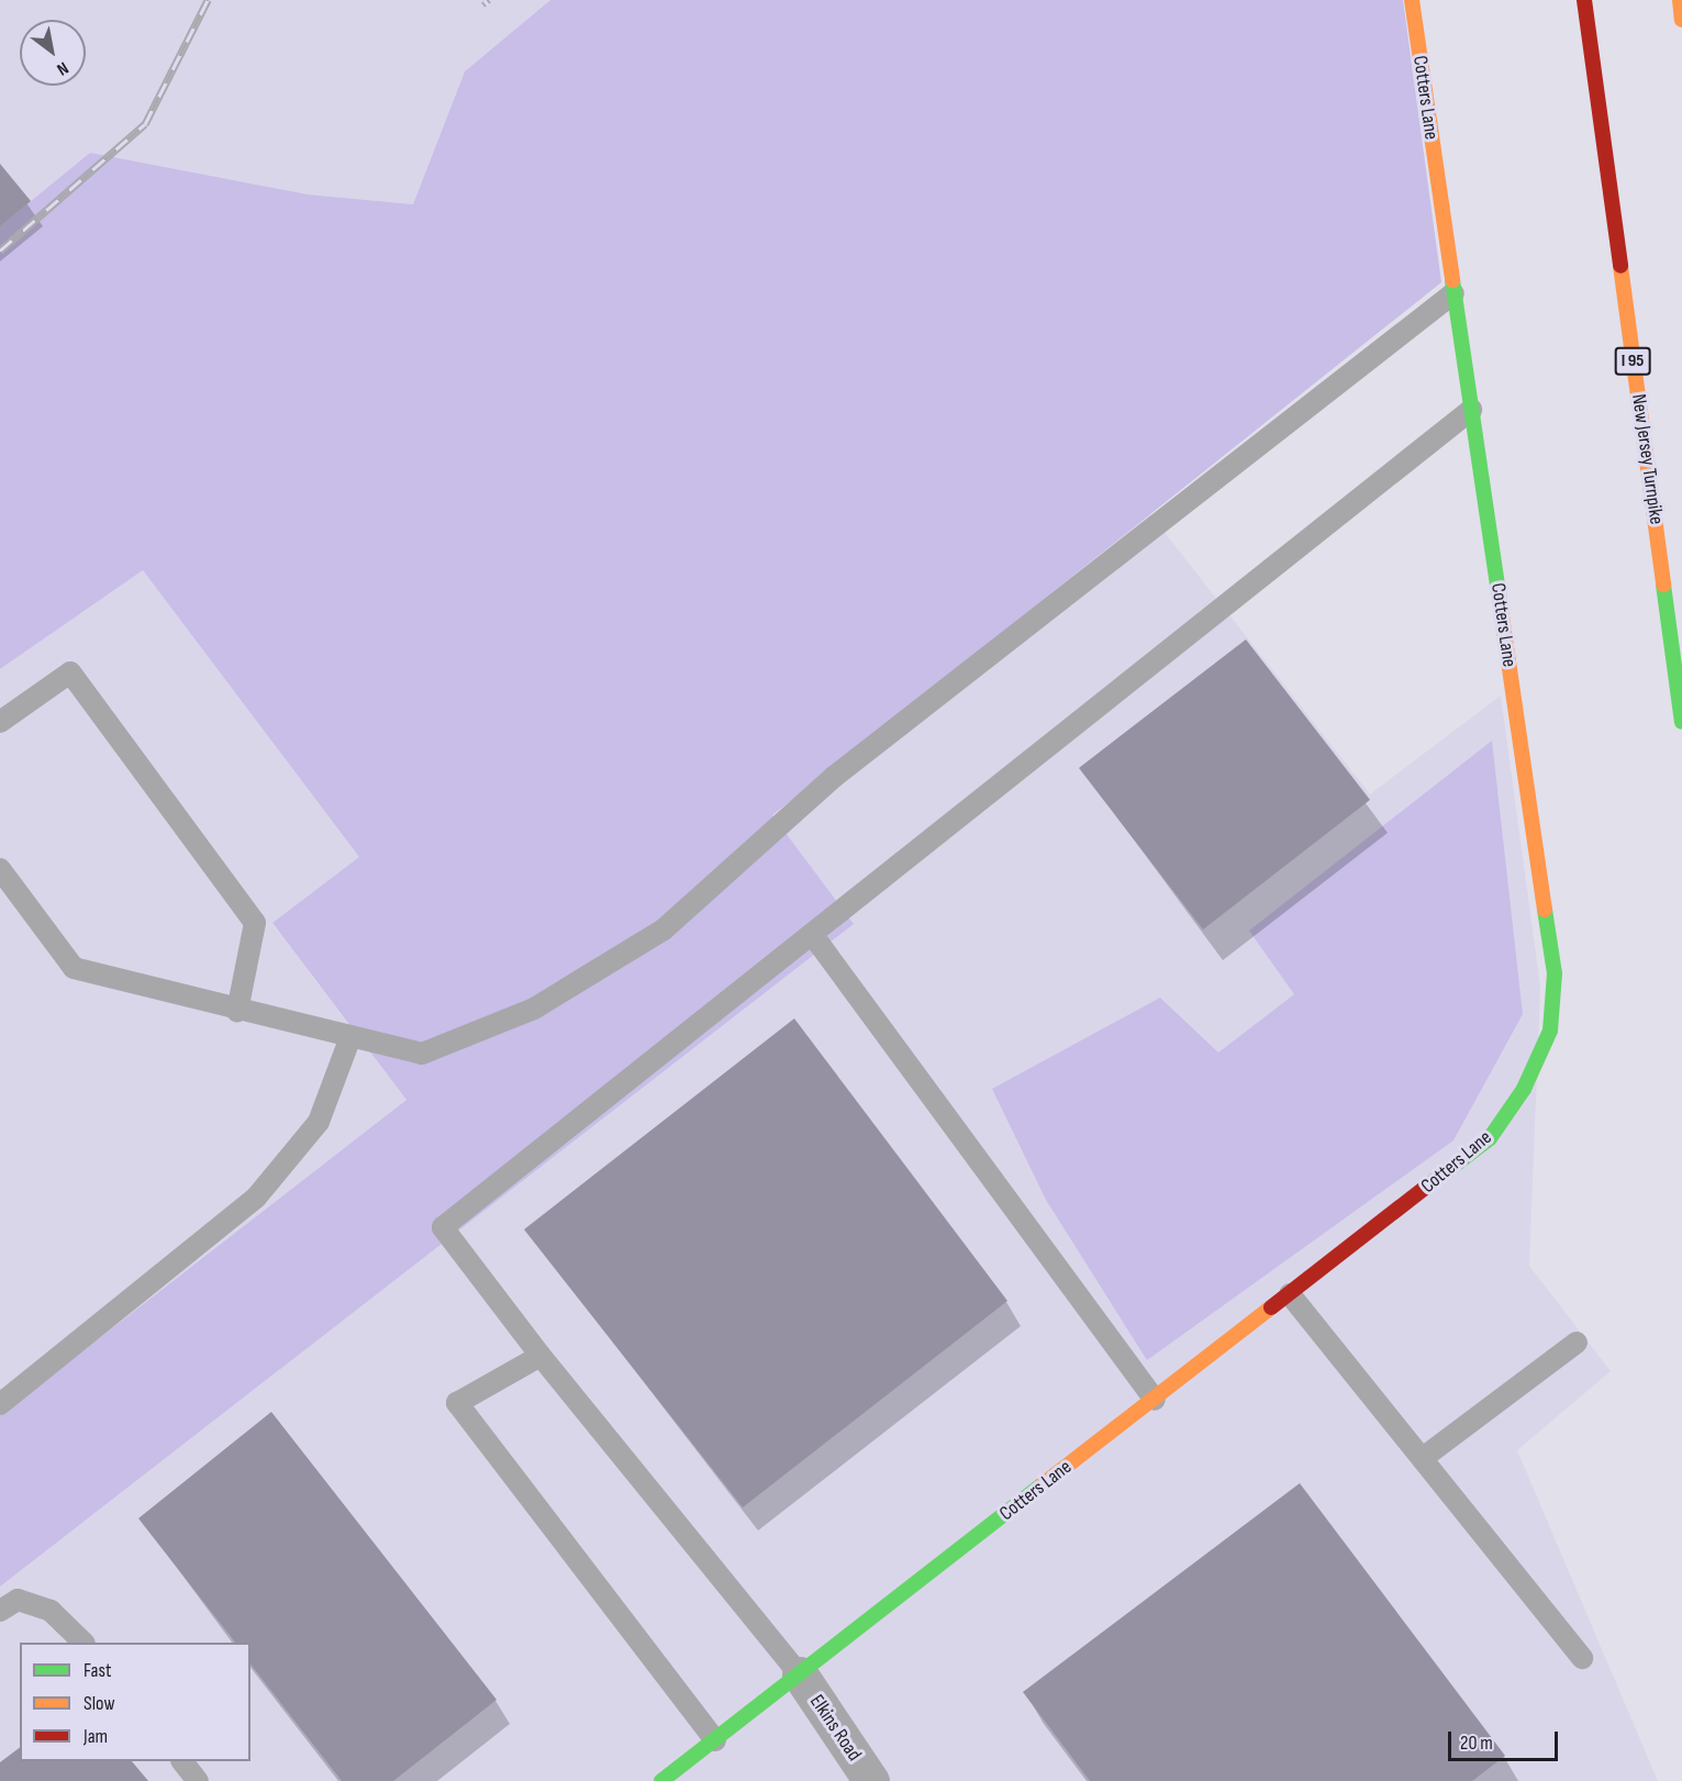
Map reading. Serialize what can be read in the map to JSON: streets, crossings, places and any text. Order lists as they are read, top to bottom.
{
  "streets": {
    "main road": ["Cotters Lane", "I 95", "New Jersey Turnpike"],
    "street": ["Elkins Road"]
  },
  "crossings": [
    ["Cotters Lane", "Elkins Road"]
  ],
  "legend": ["Fast", "Slow", "Jam"],
  "scale_bar": "20 m",
  "north": "bottom right"
}
